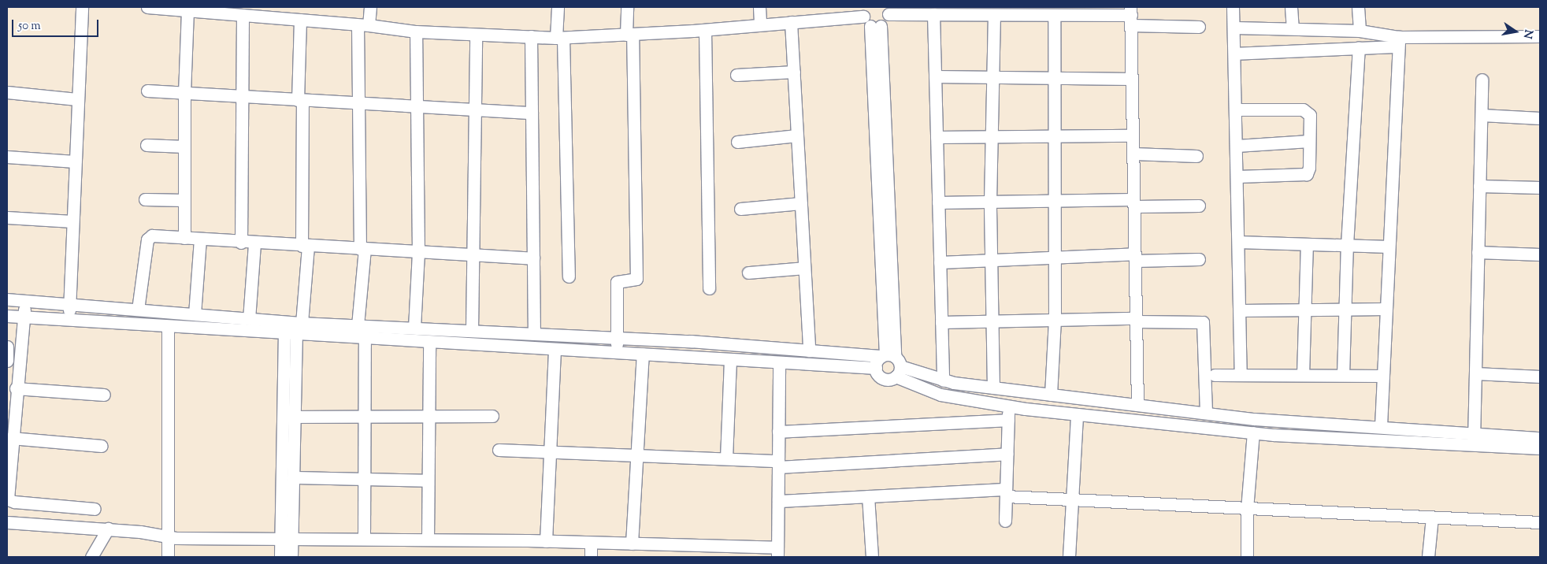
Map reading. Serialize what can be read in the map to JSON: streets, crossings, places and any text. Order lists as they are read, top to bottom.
{
  "scale_bar": "50 m",
  "north": "right"
}
